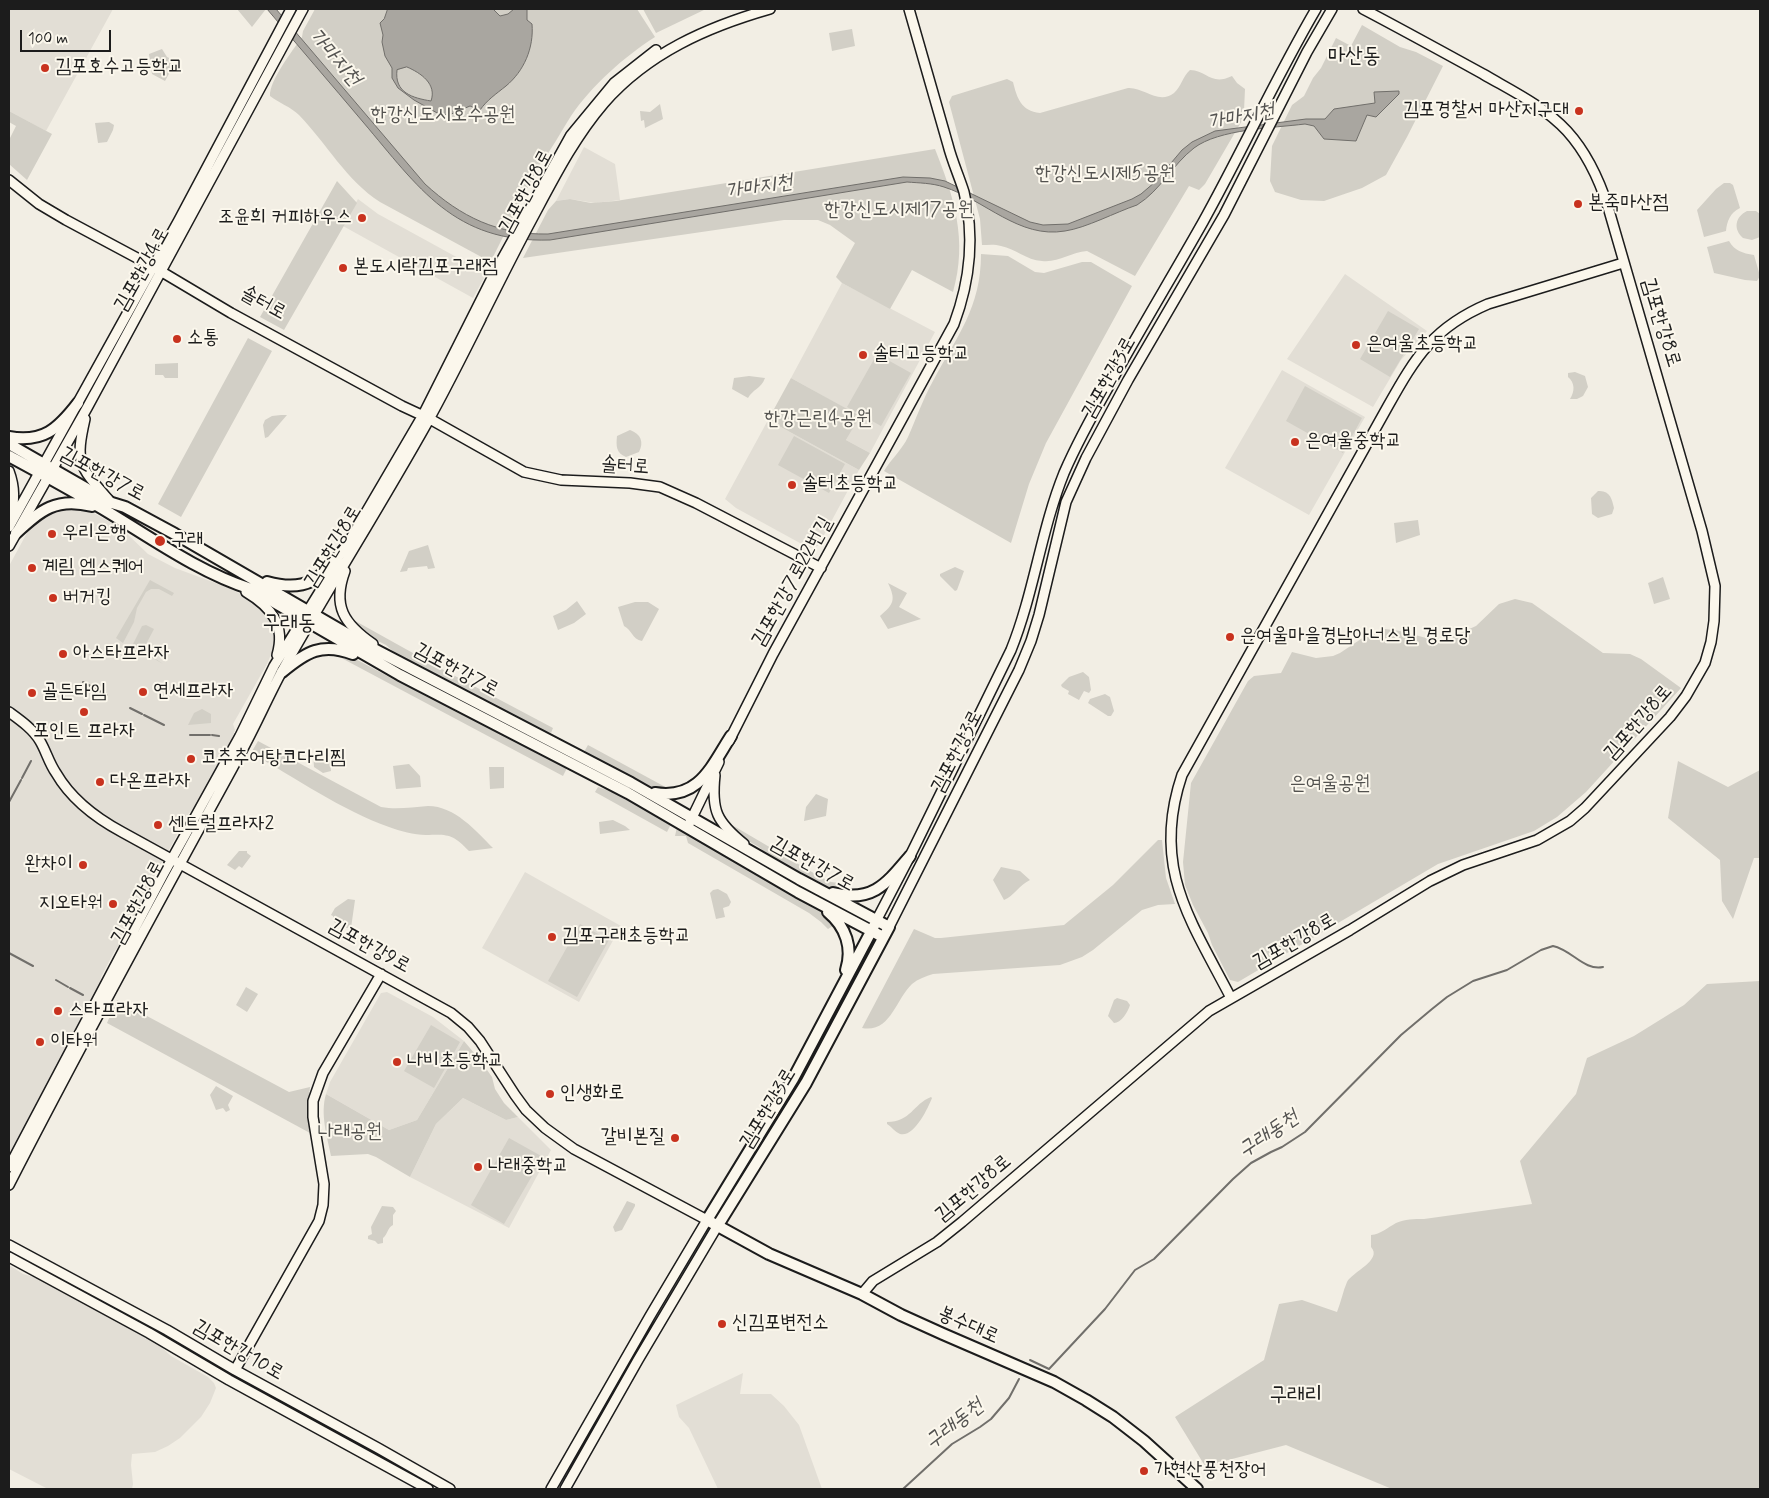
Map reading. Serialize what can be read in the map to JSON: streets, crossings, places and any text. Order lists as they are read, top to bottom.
{
  "streets": {
    "main road": ["김포한강3로", "김포한강7로", "봉수대로"],
    "street": [
      "김포한강8로",
      "김포한강4로",
      "솔터로",
      "김포한강7로22번길",
      "김포한강9로",
      "김포한강10로"
    ]
  },
  "crossings": [
    ["김포한강8로", "솔터로"],
    ["김포한강8로", "김포한강7로"],
    ["김포한강8로", "김포한강9로"],
    ["김포한강8로", "봉수대로"],
    ["김포한강4로", "솔터로"],
    ["김포한강4로", "김포한강7로"],
    ["솔터로", "김포한강7로22번길"],
    ["김포한강3로", "김포한강7로"],
    ["김포한강3로", "김포한강9로"],
    ["김포한강3로", "봉수대로"],
    ["김포한강7로", "김포한강7로22번길"],
    ["김포한강9로", "봉수대로"]
  ],
  "districts": ["마산동", "구래동", "구래리"],
  "water": ["가마지천", "구래동천"],
  "parks": [
    "한강신도시호수공원",
    "한강신도시제5공원",
    "한강신도시제17공원",
    "한강근린4공원",
    "은여울공원",
    "나래공원"
  ],
  "places": [
    "김포호수고등학교",
    "김포경찰서 마산지구대",
    "본죽마산점",
    "조윤희 커피하우스",
    "본도시락김포구래점",
    "소통",
    "은여울초등학교",
    "솔터고등학교",
    "은여울중학교",
    "솔터초등학교",
    "우리은행",
    "구래",
    "계림 엠스퀘어",
    "버거킹",
    "은여울마을경남아너스빌 경로당",
    "아스타프라자",
    "연세프라자",
    "골든타임",
    "포인트 프라자",
    "코추추어탕코다리찜",
    "다온프라자",
    "센트럴프라자2",
    "완차이",
    "지오타워",
    "김포구래초등학교",
    "스타프라자",
    "이타워",
    "나비초등학교",
    "인생화로",
    "갈비본질",
    "나래중학교",
    "신김포변전소",
    "가현산풍천장어"
  ],
  "scale_bar": "100 m"
}
